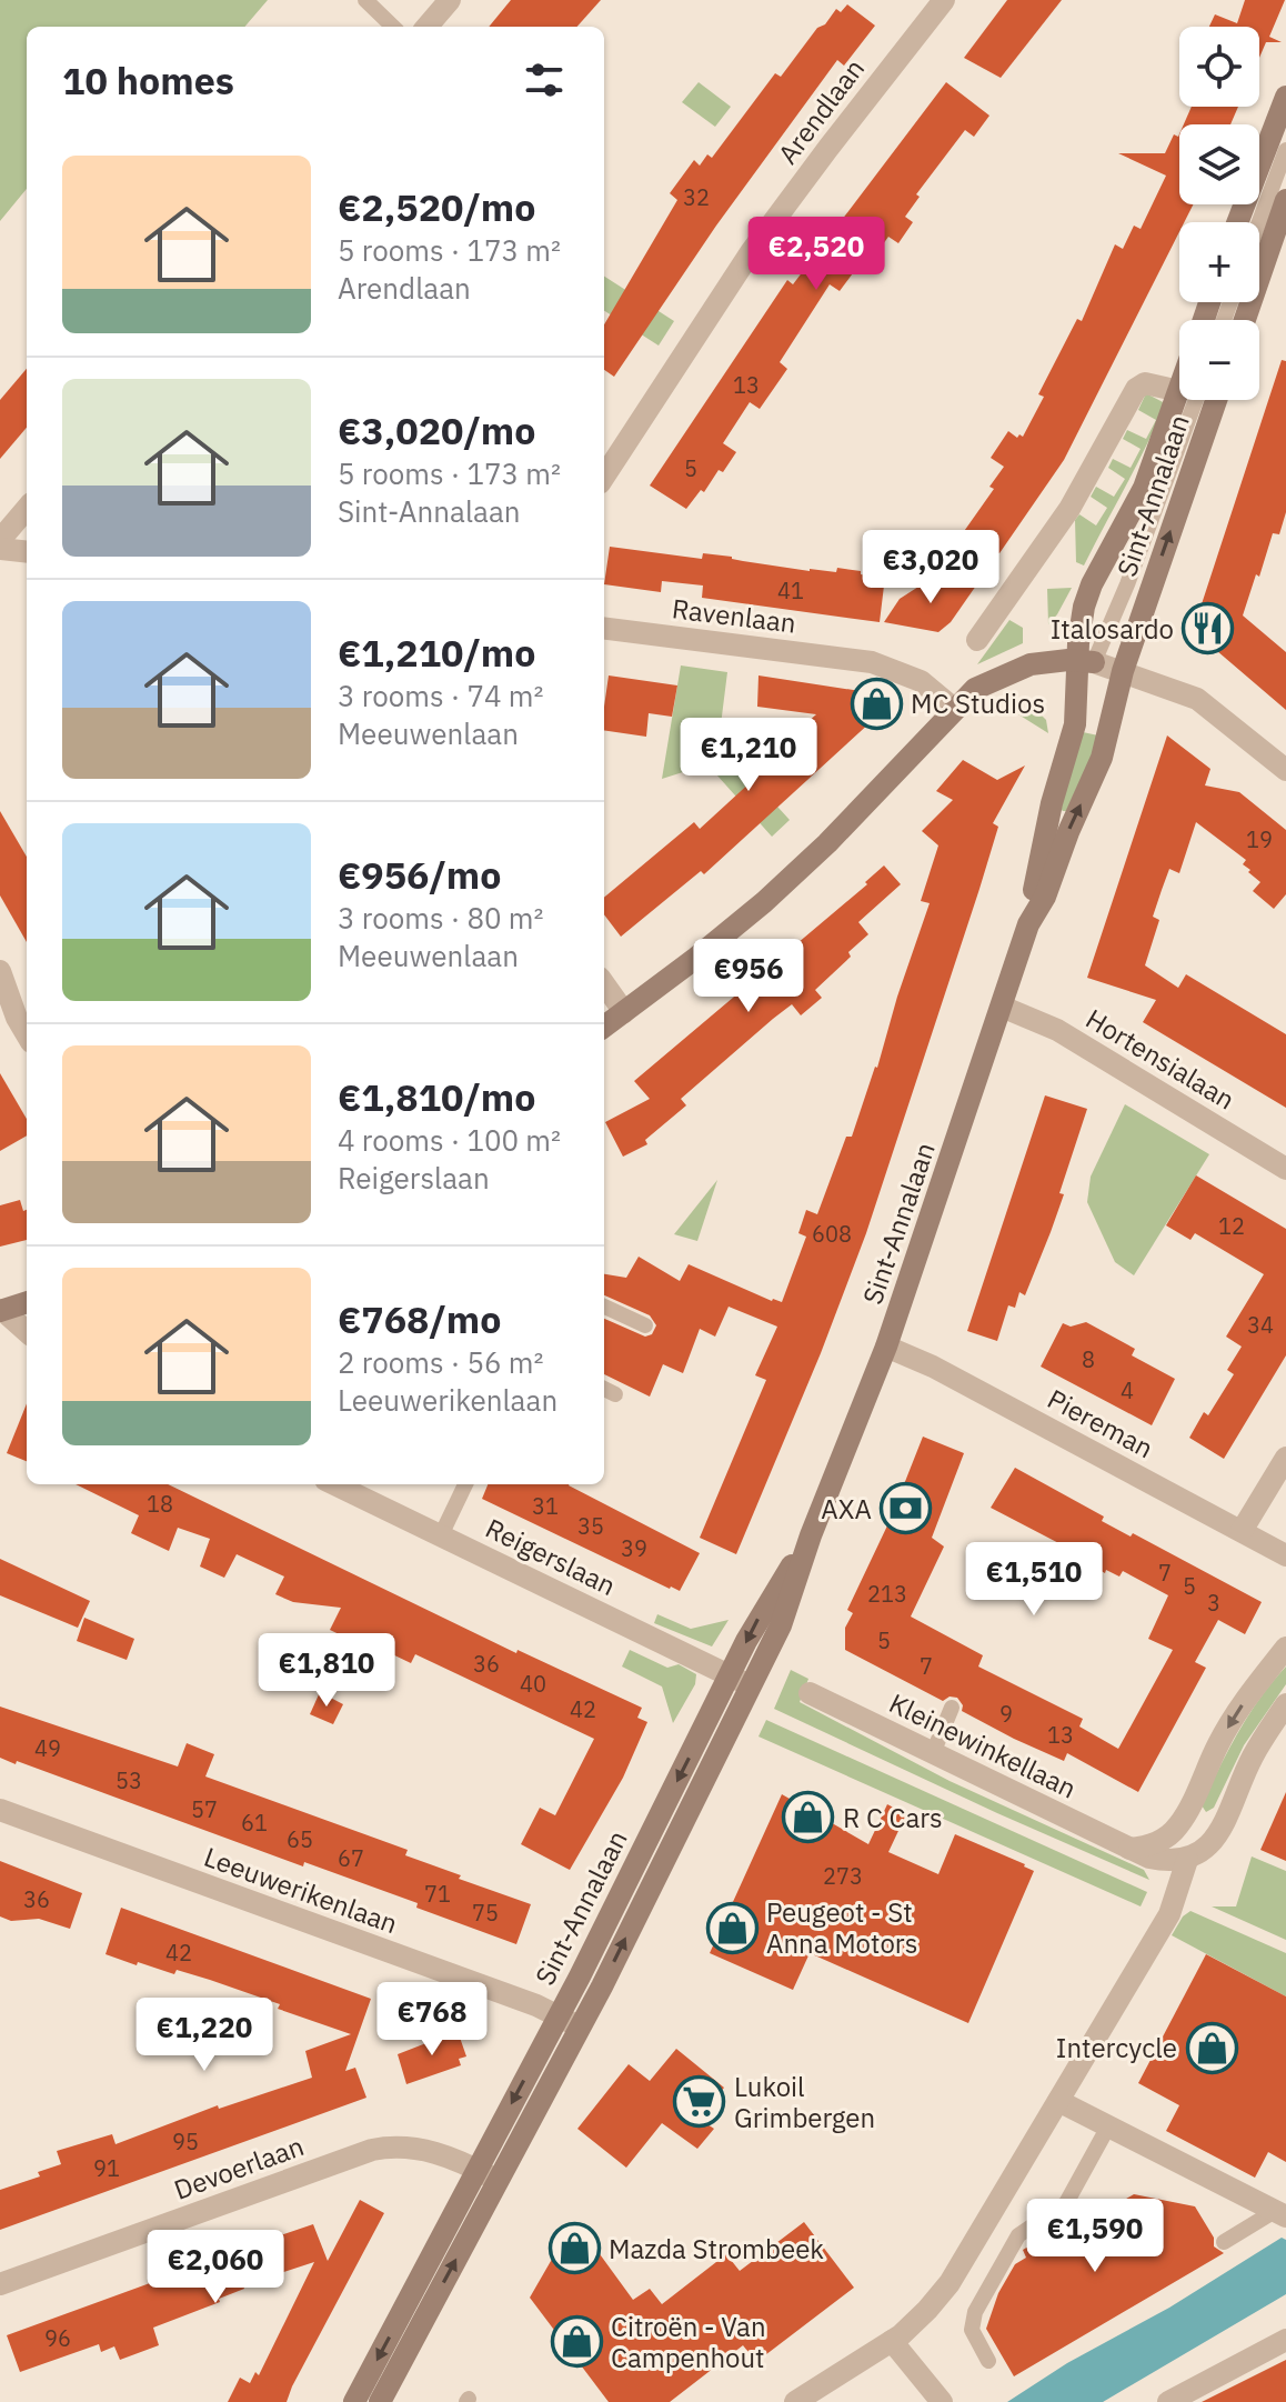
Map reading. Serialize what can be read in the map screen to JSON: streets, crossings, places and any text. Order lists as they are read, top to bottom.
{
  "streets": {
    "main road": ["Sint-Annalaan"],
    "street": [
      "Arendlaan",
      "Ravenlaan",
      "Hortensialaan",
      "Piereman",
      "Reigerslaan",
      "Kleinewinkellaan",
      "Leeuwerikenlaan",
      "Devoerlaan"
    ]
  },
  "crossings": [
    ["Sint-Annalaan", "Hortensialaan"],
    ["Sint-Annalaan", "Piereman"],
    ["Sint-Annalaan", "Reigerslaan"],
    ["Sint-Annalaan", "Leeuwerikenlaan"],
    ["Sint-Annalaan", "Devoerlaan"]
  ],
  "places": {
    "restaurant": ["Italosardo"],
    "shop": [
      "MC Studios",
      "R C Cars",
      "Peugeot - St Anna Motors",
      "Intercycle",
      "Mazda Strombeek",
      "Citroën - Van Campenhout"
    ],
    "bank": ["AXA"],
    "supermarket": ["Lukoil Grimbergen"]
  },
  "house_numbers": [
    "32",
    "13",
    "5",
    "41",
    "19",
    "12",
    "608",
    "34",
    "8",
    "4",
    "18",
    "31",
    "35",
    "39",
    "7",
    "5",
    "213",
    "3",
    "5",
    "36",
    "7",
    "40",
    "42",
    "9",
    "13",
    "49",
    "53",
    "57",
    "61",
    "65",
    "67",
    "273",
    "71",
    "36",
    "75",
    "42",
    "95",
    "91",
    "96"
  ],
  "page": {
    "map_buttons": ["+", "−"],
    "heading": "10 homes",
    "list": [
      {
        "name": "€2,520/mo",
        "note": "5 rooms · 173 m² · Arendlaan"
      },
      {
        "name": "€3,020/mo",
        "note": "5 rooms · 173 m² · Sint-Annalaan"
      },
      {
        "name": "€1,210/mo",
        "note": "3 rooms · 74 m² · Meeuwenlaan"
      },
      {
        "name": "€956/mo",
        "note": "3 rooms · 80 m² · Meeuwenlaan"
      },
      {
        "name": "€1,810/mo",
        "note": "4 rooms · 100 m² · Reigerslaan"
      },
      {
        "name": "€768/mo",
        "note": "2 rooms · 56 m² · Leeuwerikenlaan"
      }
    ],
    "price": [
      "€2,520",
      "€3,020",
      "€1,210",
      "€956",
      "€1,510",
      "€1,810",
      "€768",
      "€1,220",
      "€1,590",
      "€2,060"
    ]
  }
}
